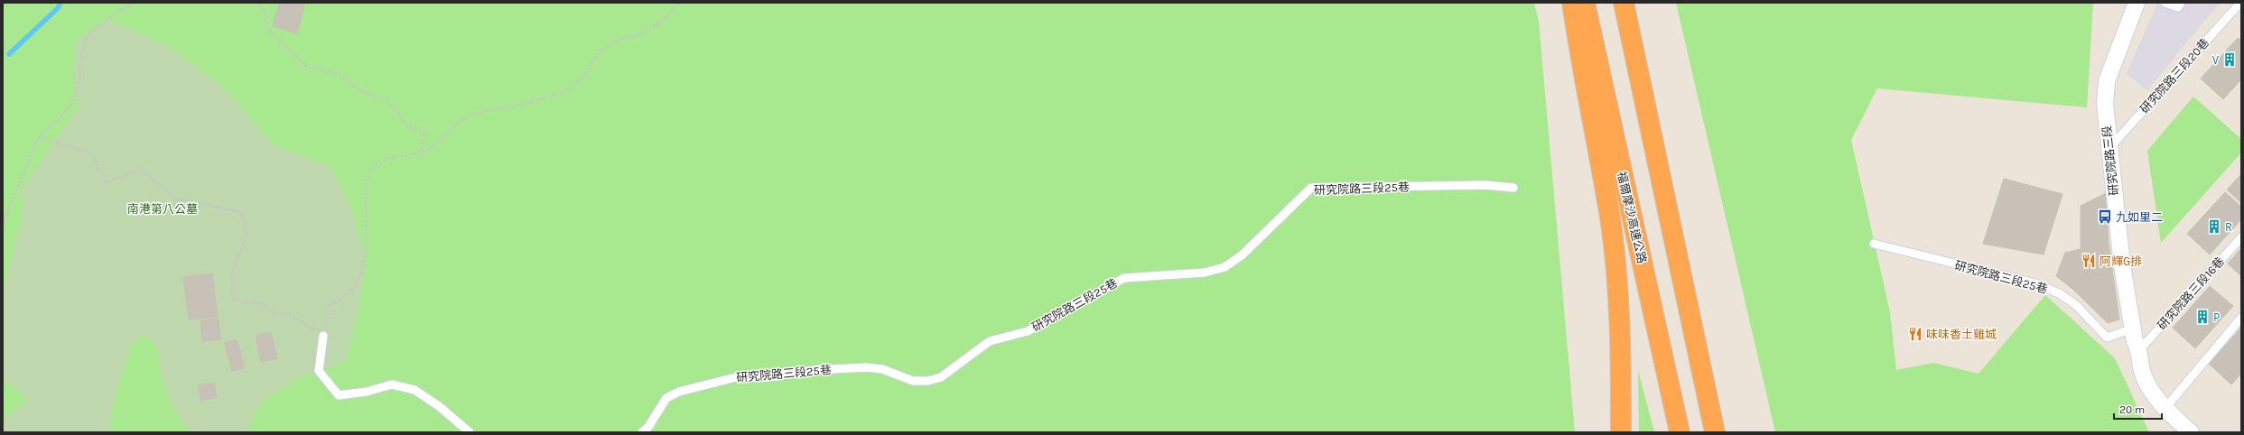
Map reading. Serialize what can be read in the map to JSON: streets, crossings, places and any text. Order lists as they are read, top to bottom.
{
  "streets": {
    "highway": ["福爾摩沙高速公路"],
    "street": ["研究院路三段"],
    "lane": ["研究院路三段20巷", "研究院路三段25巷", "研究院路三段16巷"]
  },
  "crossings": [
    ["研究院路三段20巷", "研究院路三段"],
    ["研究院路三段", "研究院路三段25巷"],
    ["研究院路三段", "研究院路三段16巷"]
  ],
  "parks": ["南港第八公墓"],
  "places": {
    "building": ["V", "R", "P"],
    "bus stop": ["九如里二"],
    "restaurant": ["阿輝G排", "味味香土雞城"]
  },
  "scale_bar": "20 m"
}
